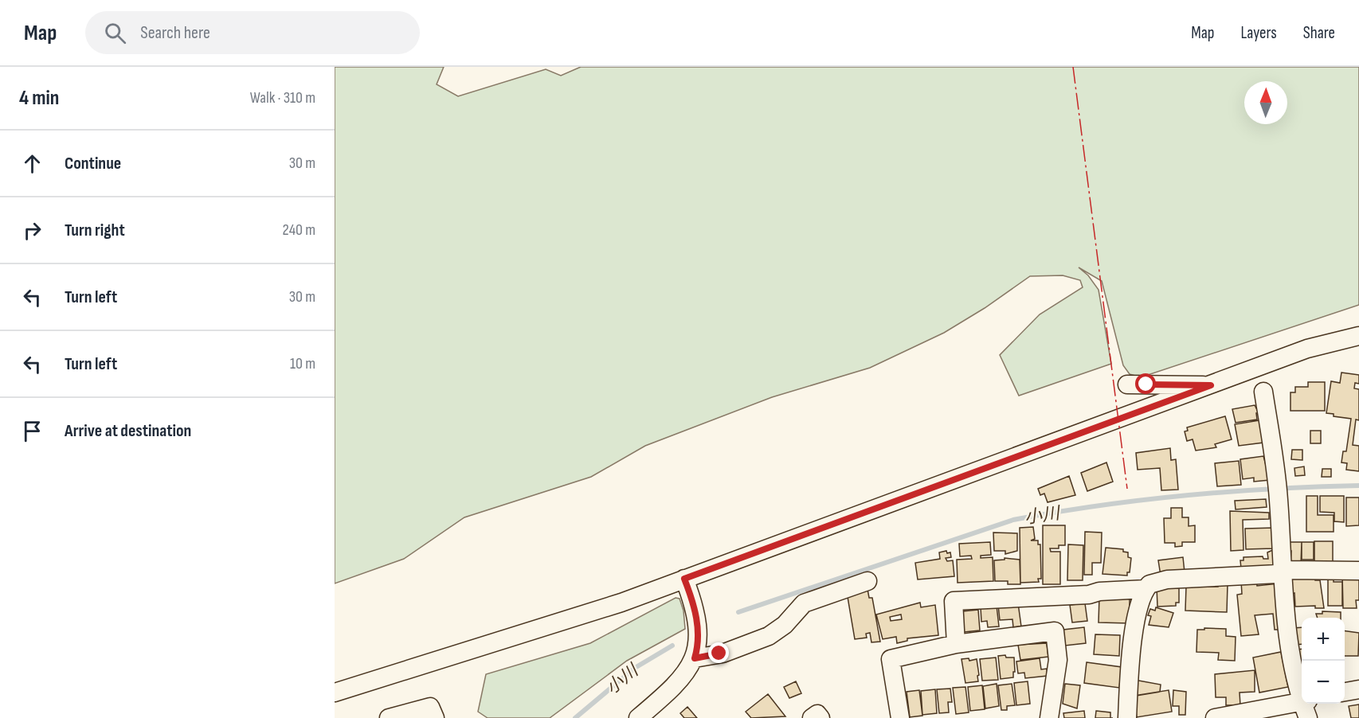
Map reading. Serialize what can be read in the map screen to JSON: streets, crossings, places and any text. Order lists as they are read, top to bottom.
{
  "water": ["小川"],
  "north": "top",
  "page": {
    "header": "Map",
    "search": "Search here",
    "nav": ["Map", "Layers", "Share"],
    "heading": ["4 min", "Walk · 310 m"],
    "list": [
      ["Continue", "30 m"],
      ["Turn right", "240 m"],
      ["Turn left", "30 m"],
      ["Turn left", "10 m"],
      "Arrive at destination"
    ],
    "map_buttons": ["+", "−"]
  }
}
